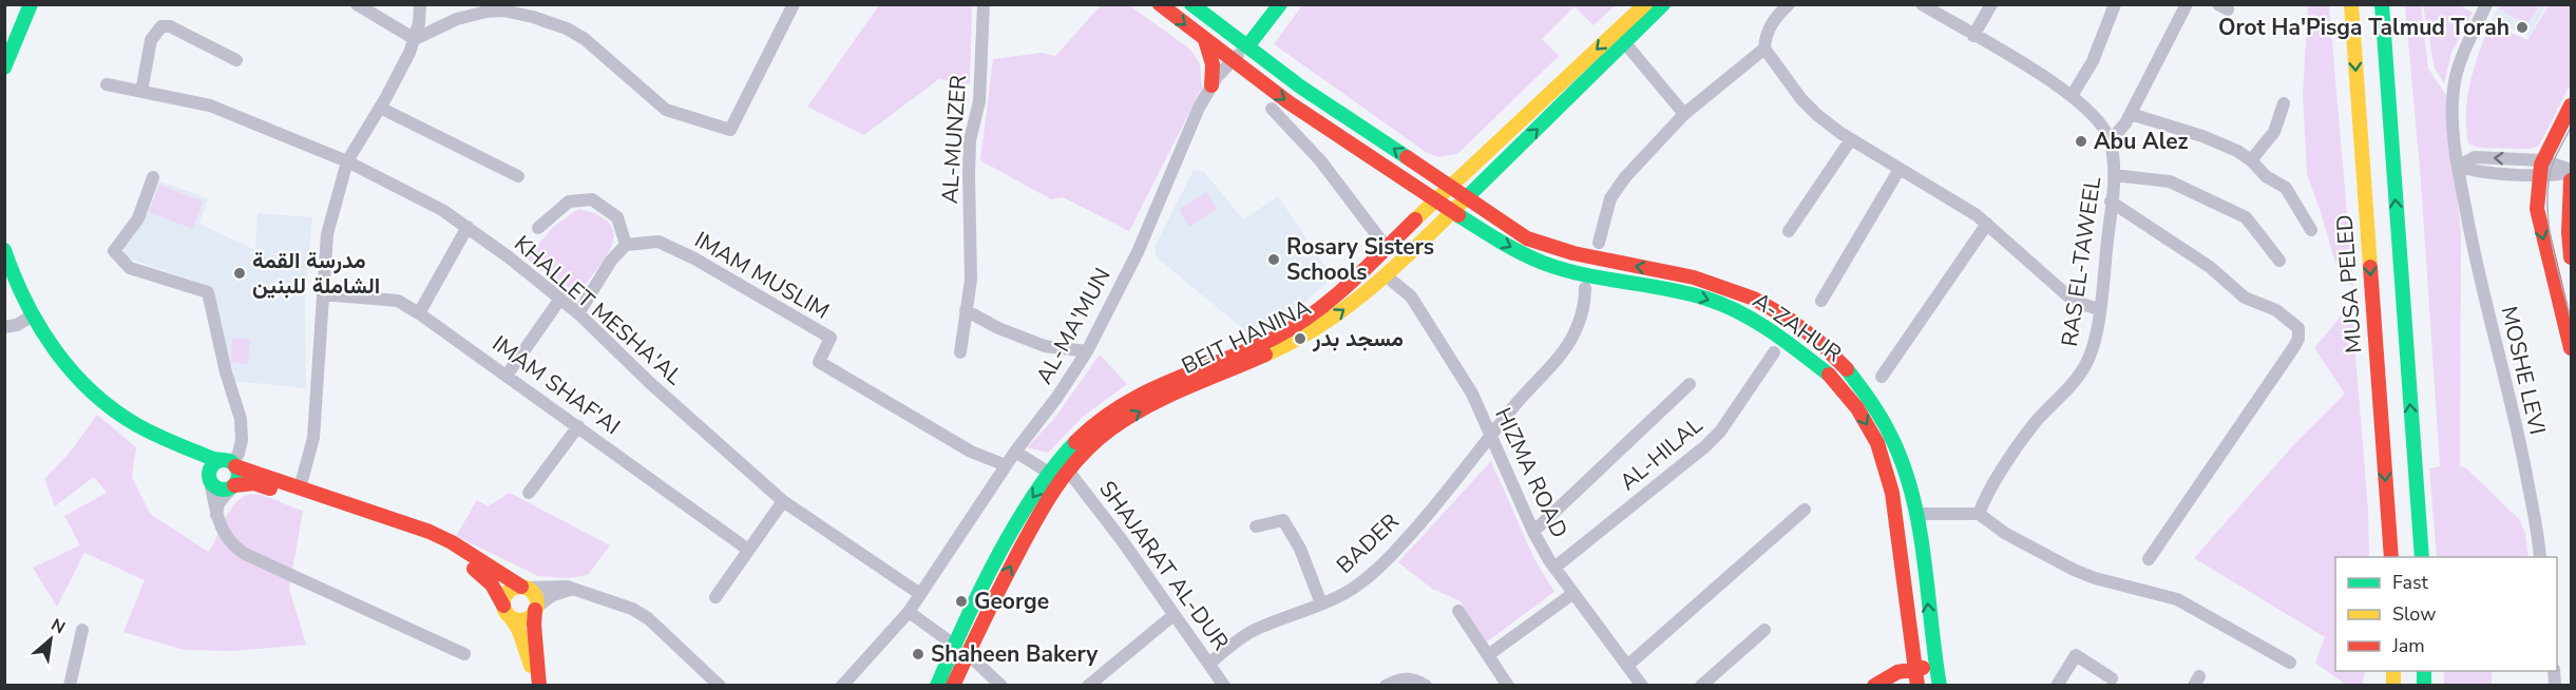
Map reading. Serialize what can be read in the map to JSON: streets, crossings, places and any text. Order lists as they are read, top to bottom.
{
  "streets": {
    "main road": ["MUSA PELED", "A-ZAHUR", "BEIT HANINA"],
    "street": [
      "AL-MUNZER",
      "RAS EL-TAWEEL",
      "IMAM MUSLIM",
      "KHALLET MESHA'AL",
      "AL-MA'MUN",
      "MOSHE LEVI",
      "IMAM SHAF'AI",
      "AL-HILAL",
      "HIZMA ROAD",
      "BADER",
      "SHAJARAT AL-DUR"
    ]
  },
  "crossings": [
    ["IMAM MUSLIM", "AL-MA'MUN"],
    ["KHALLET MESHA'AL", "AL-MA'MUN"],
    ["AL-MA'MUN", "A-ZAHUR"],
    ["A-ZAHUR", "BEIT HANINA"],
    ["BEIT HANINA", "HIZMA ROAD"],
    ["BEIT HANINA", "SHAJARAT AL-DUR"],
    ["AL-HILAL", "HIZMA ROAD"],
    ["HIZMA ROAD", "BADER"],
    ["BADER", "SHAJARAT AL-DUR"]
  ],
  "places": [
    "Orot Ha'Pisga Talmud Torah",
    "Abu Alez",
    "Rosary Sisters Schools",
    "مدرسة القمة الشاملة للبنين",
    "مسجد بدر",
    "George",
    "Shaheen Bakery"
  ],
  "legend": ["Fast", "Slow", "Jam"],
  "north": "top right"
}
